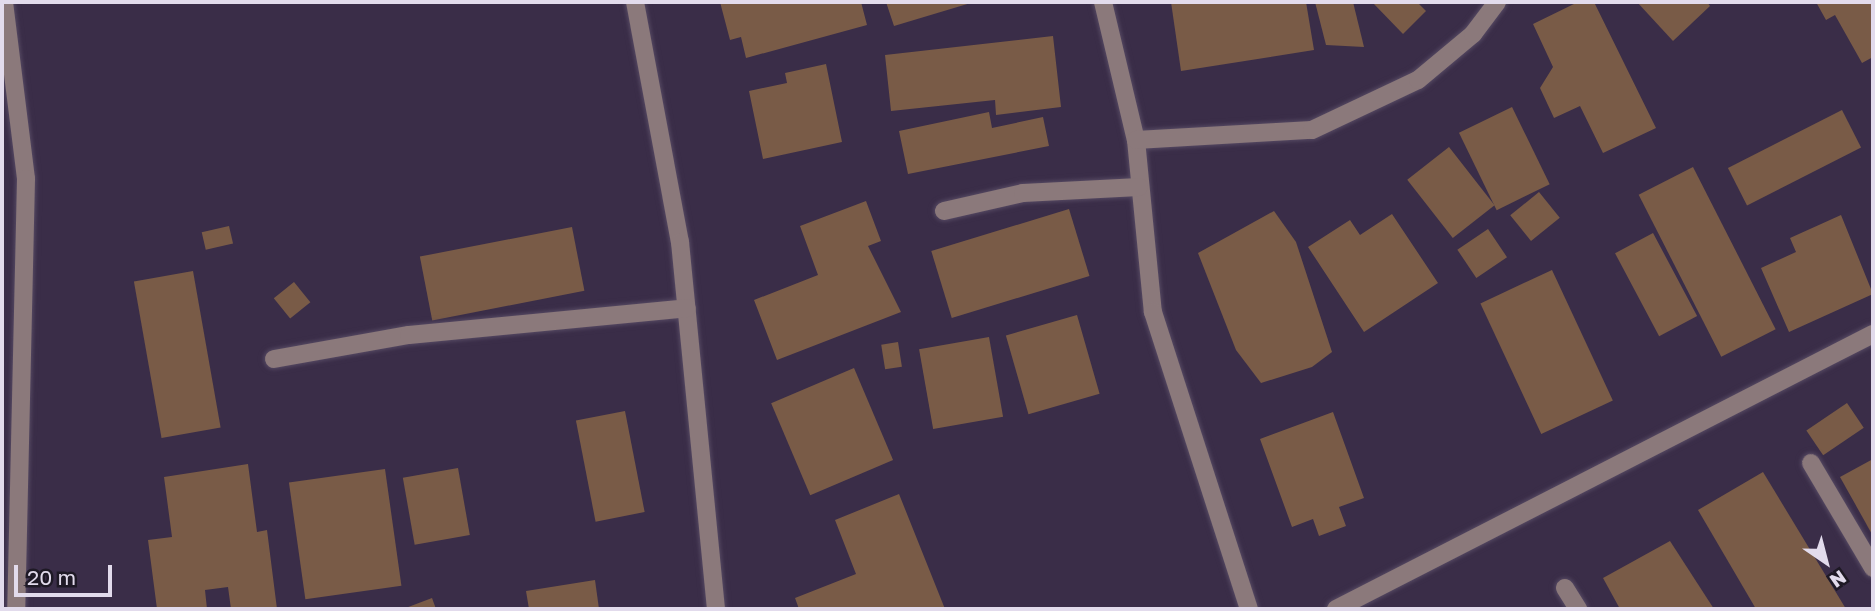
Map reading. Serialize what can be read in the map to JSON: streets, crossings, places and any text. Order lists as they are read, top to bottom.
{
  "scale_bar": "20 m",
  "north": "bottom right"
}
